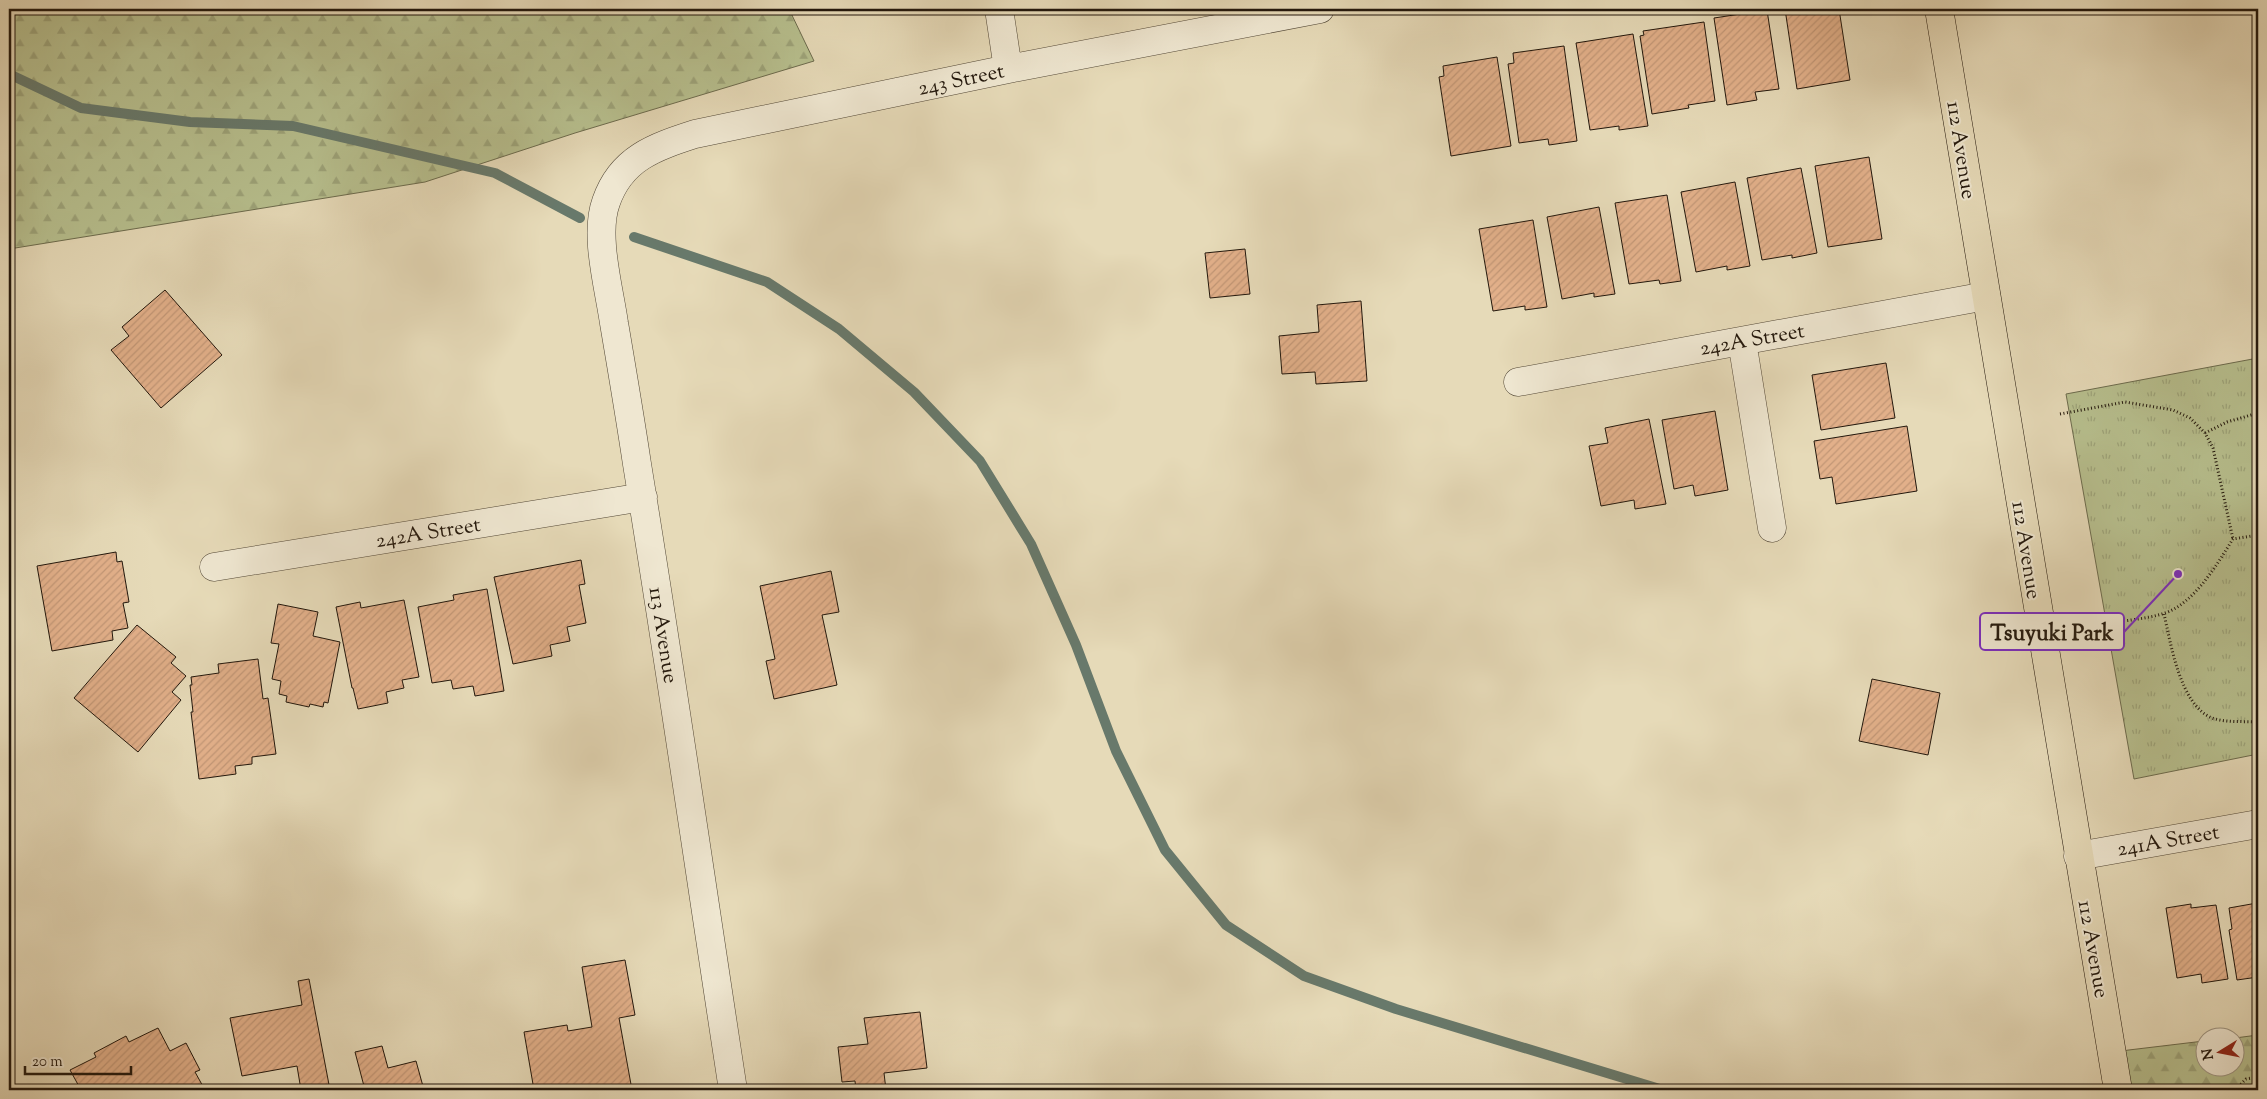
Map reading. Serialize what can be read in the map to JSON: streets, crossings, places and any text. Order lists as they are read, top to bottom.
{
  "streets": {
    "main road": ["112 Avenue"],
    "street": [
      "243 Street",
      "242A Street",
      "113 Avenue",
      "241A Street"
    ]
  },
  "crossings": [
    ["243 Street", "113 Avenue"],
    ["112 Avenue", "242A Street"],
    ["112 Avenue", "241A Street"],
    ["242A Street", "113 Avenue"]
  ],
  "places": ["Tsuyuki Park"],
  "scale_bar": "20 m",
  "north": "left"
}
